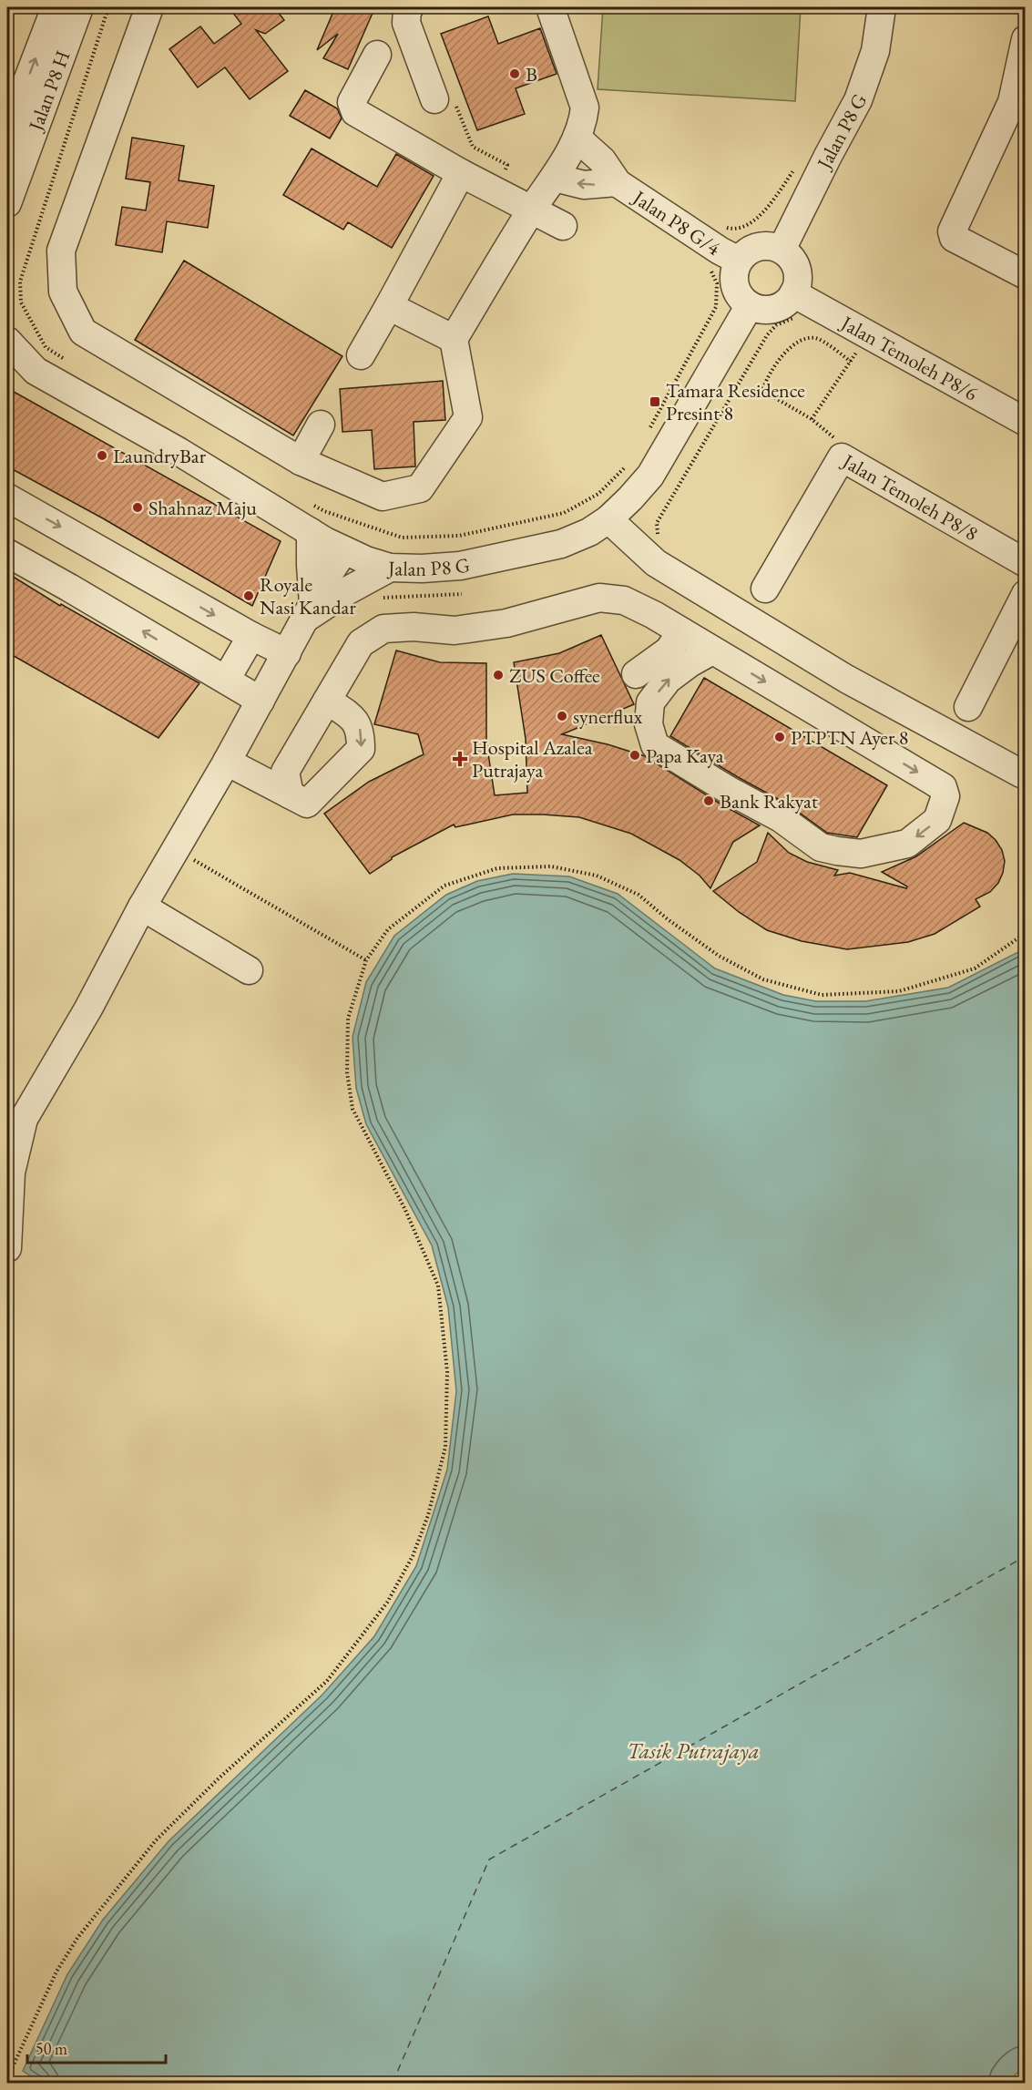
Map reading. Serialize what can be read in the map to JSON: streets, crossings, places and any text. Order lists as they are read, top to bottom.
{
  "streets": {
    "street": [
      "Jalan P8 H",
      "Jalan P8 G",
      "Jalan P8 G/4",
      "Jalan Temoleh P8/6",
      "Jalan Temoleh P8/8"
    ]
  },
  "crossings": [
    ["Jalan P8 G", "Jalan P8 G/4"],
    ["Jalan P8 G", "Jalan Temoleh P8/6"],
    ["Jalan P8 G/4", "Jalan Temoleh P8/6"]
  ],
  "water": ["Tasik Putrajaya"],
  "places": {
    "other": [
      "B",
      "LaundryBar",
      "Shahnaz Maju",
      "Royale Nasi Kandar",
      "ZUS Coffee",
      "synerflux",
      "PTPTN Ayer 8",
      "Papa Kaya",
      "Bank Rakyat"
    ],
    "transit": ["Tamara Residence Presint 8"],
    "health": ["Hospital Azalea Putrajaya"]
  },
  "scale_bar": "50 m"
}
